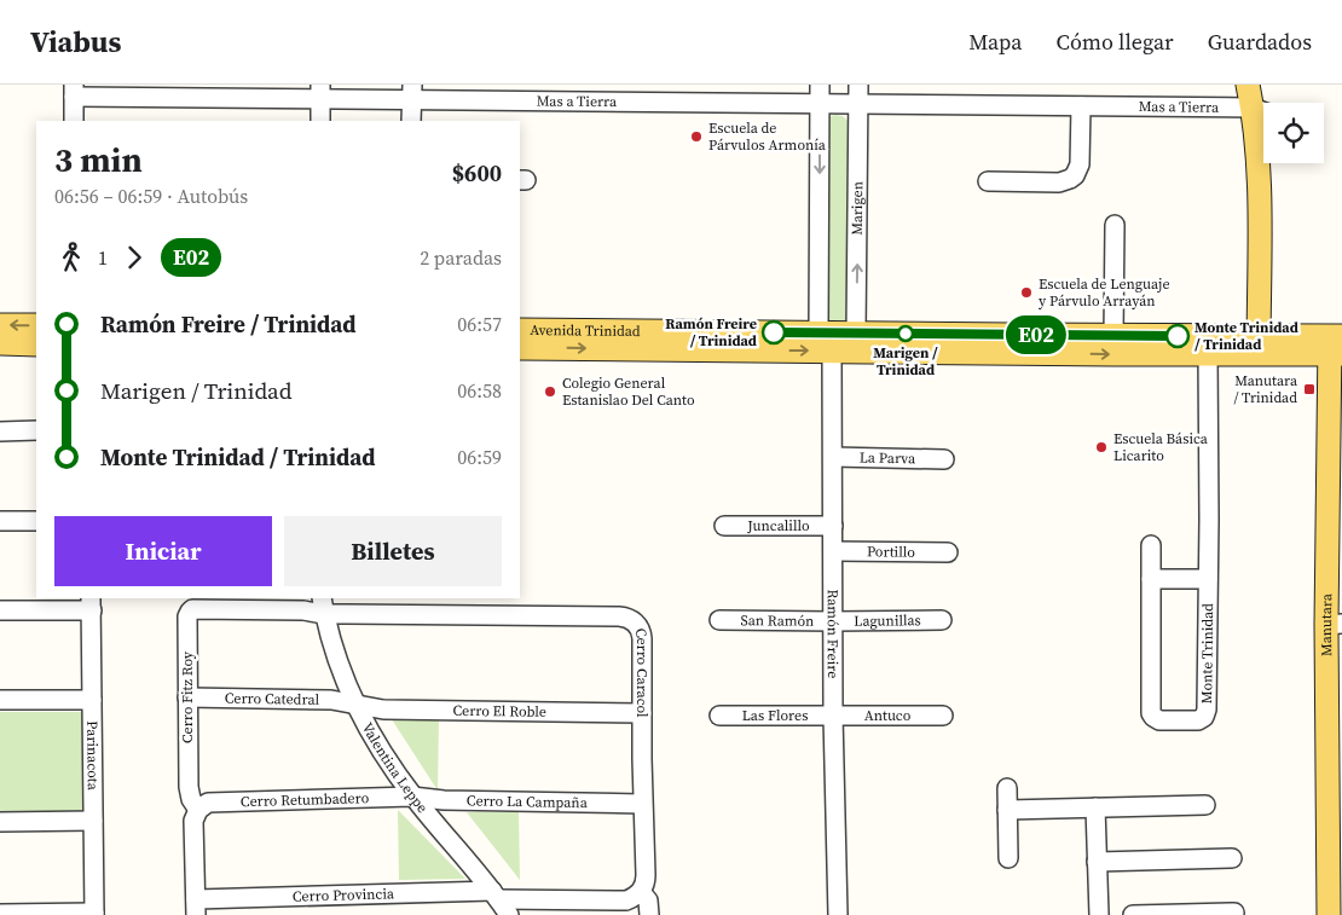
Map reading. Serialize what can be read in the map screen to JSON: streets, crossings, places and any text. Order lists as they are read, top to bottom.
{
  "streets": {
    "main road": ["Avenida Trinidad", "Manutara"],
    "street": [
      "Mas a Tierra",
      "Marigen",
      "La Parva",
      "Juncalillo",
      "Portillo",
      "Lagunillas",
      "San Ramón",
      "Ramón Freire",
      "Monte Trinidad",
      "Cerro Caracol",
      "Cerro Fitz Roy",
      "Cerro Catedral",
      "Cerro El Roble",
      "Las Flores",
      "Antuco",
      "Parinacota",
      "Valentina Leppe",
      "Cerro Retumbadero",
      "Cerro La Campaña",
      "Cerro Provincia"
    ]
  },
  "crossings": [
    ["Mas a Tierra", "Marigen"],
    ["Marigen", "Avenida Trinidad"],
    ["Avenida Trinidad", "Manutara"],
    ["Avenida Trinidad", "Ramón Freire"],
    ["Avenida Trinidad", "Monte Trinidad"],
    ["La Parva", "Ramón Freire"],
    ["Juncalillo", "Ramón Freire"],
    ["Portillo", "Ramón Freire"],
    ["Lagunillas", "San Ramón"],
    ["Lagunillas", "Ramón Freire"],
    ["San Ramón", "Ramón Freire"],
    ["Ramón Freire", "Las Flores"],
    ["Ramón Freire", "Antuco"],
    ["Cerro Caracol", "Cerro Fitz Roy"],
    ["Cerro Caracol", "Cerro El Roble"],
    ["Cerro Caracol", "Valentina Leppe"],
    ["Cerro Caracol", "Cerro La Campaña"],
    ["Cerro Fitz Roy", "Cerro Catedral"],
    ["Cerro Fitz Roy", "Valentina Leppe"],
    ["Cerro Fitz Roy", "Cerro Retumbadero"],
    ["Cerro Fitz Roy", "Cerro Provincia"],
    ["Cerro Catedral", "Cerro El Roble"],
    ["Cerro Catedral", "Valentina Leppe"],
    ["Cerro El Roble", "Valentina Leppe"],
    ["Las Flores", "Antuco"],
    ["Valentina Leppe", "Cerro Retumbadero"],
    ["Valentina Leppe", "Cerro La Campaña"],
    ["Valentina Leppe", "Cerro Provincia"],
    ["Cerro Retumbadero", "Cerro La Campaña"]
  ],
  "places": {
    "other": [
      "Escuela de Párvulos Armonía",
      "Escuela de Lenguaje y Párvulo Arrayán",
      "Ramón Freire / Trinidad",
      "Marigen / Trinidad",
      "Monte Trinidad / Trinidad",
      "Colegio General Estanislao Del Canto",
      "Escuela Básica Licarito"
    ],
    "transit": ["Manutara / Trinidad"]
  },
  "lines": ["bus line E02"],
  "page": {
    "header": "Viabus",
    "nav": ["Mapa", "Cómo llegar", "Guardados"],
    "on_map": "E02",
    "heading": ["3 min", "06:56 – 06:59 · Autobús", "$600"],
    "legs": ["1", "E02", "2 paradas"],
    "list": [
      {
        "name": "Ramón Freire / Trinidad",
        "value": "06:57"
      },
      {
        "name": "Marigen / Trinidad",
        "value": "06:58"
      },
      {
        "name": "Monte Trinidad / Trinidad",
        "value": "06:59"
      }
    ],
    "buttons": ["Iniciar", "Billetes"]
  }
}
